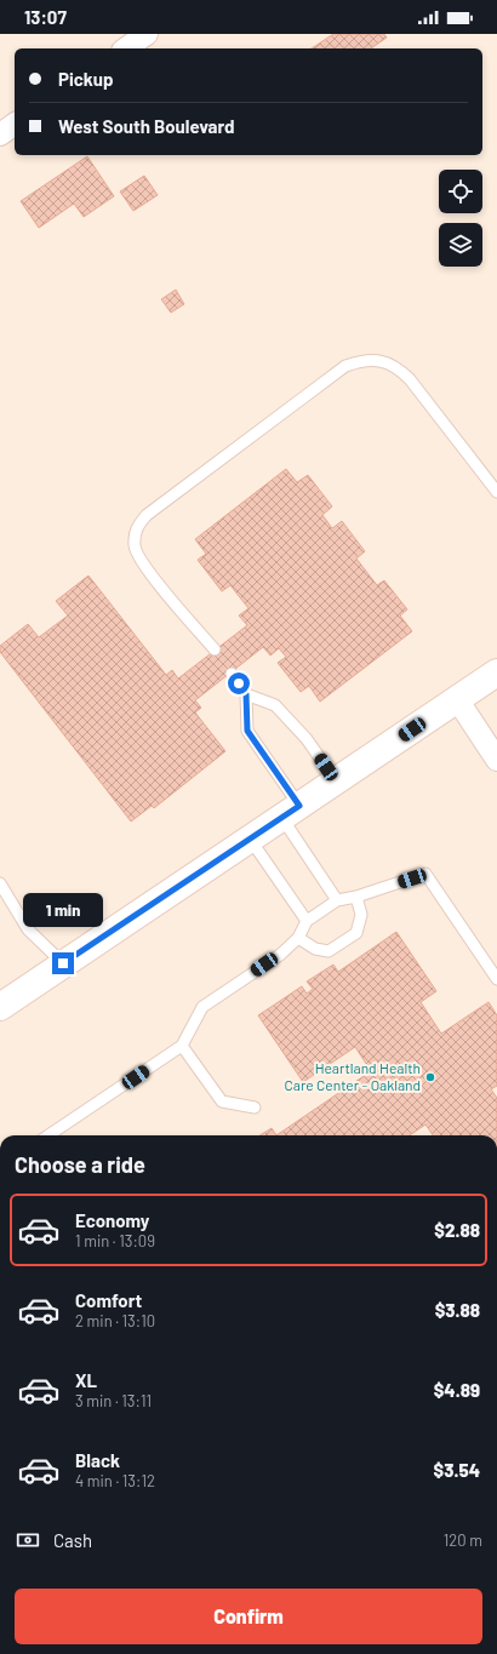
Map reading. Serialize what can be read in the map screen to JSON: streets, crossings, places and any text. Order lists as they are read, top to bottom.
{
  "places": ["Heartland Health Care Center - Oakland"],
  "page": {
    "status": "13:07",
    "banner": ["Pickup", "West South Boulevard"],
    "bubble": "1 min",
    "heading": "Choose a ride",
    "list": [
      {
        "name": "Economy",
        "note": "1 min · 13:09",
        "value": "$2.88"
      },
      {
        "name": "Comfort",
        "note": "2 min · 13:10",
        "value": "$3.88"
      },
      {
        "name": "XL",
        "note": "3 min · 13:11",
        "value": "$4.89"
      },
      {
        "name": "Black",
        "note": "4 min · 13:12",
        "value": "$3.54"
      }
    ],
    "pay": ["Cash", "120 m"],
    "buttons": "Confirm"
  }
}
